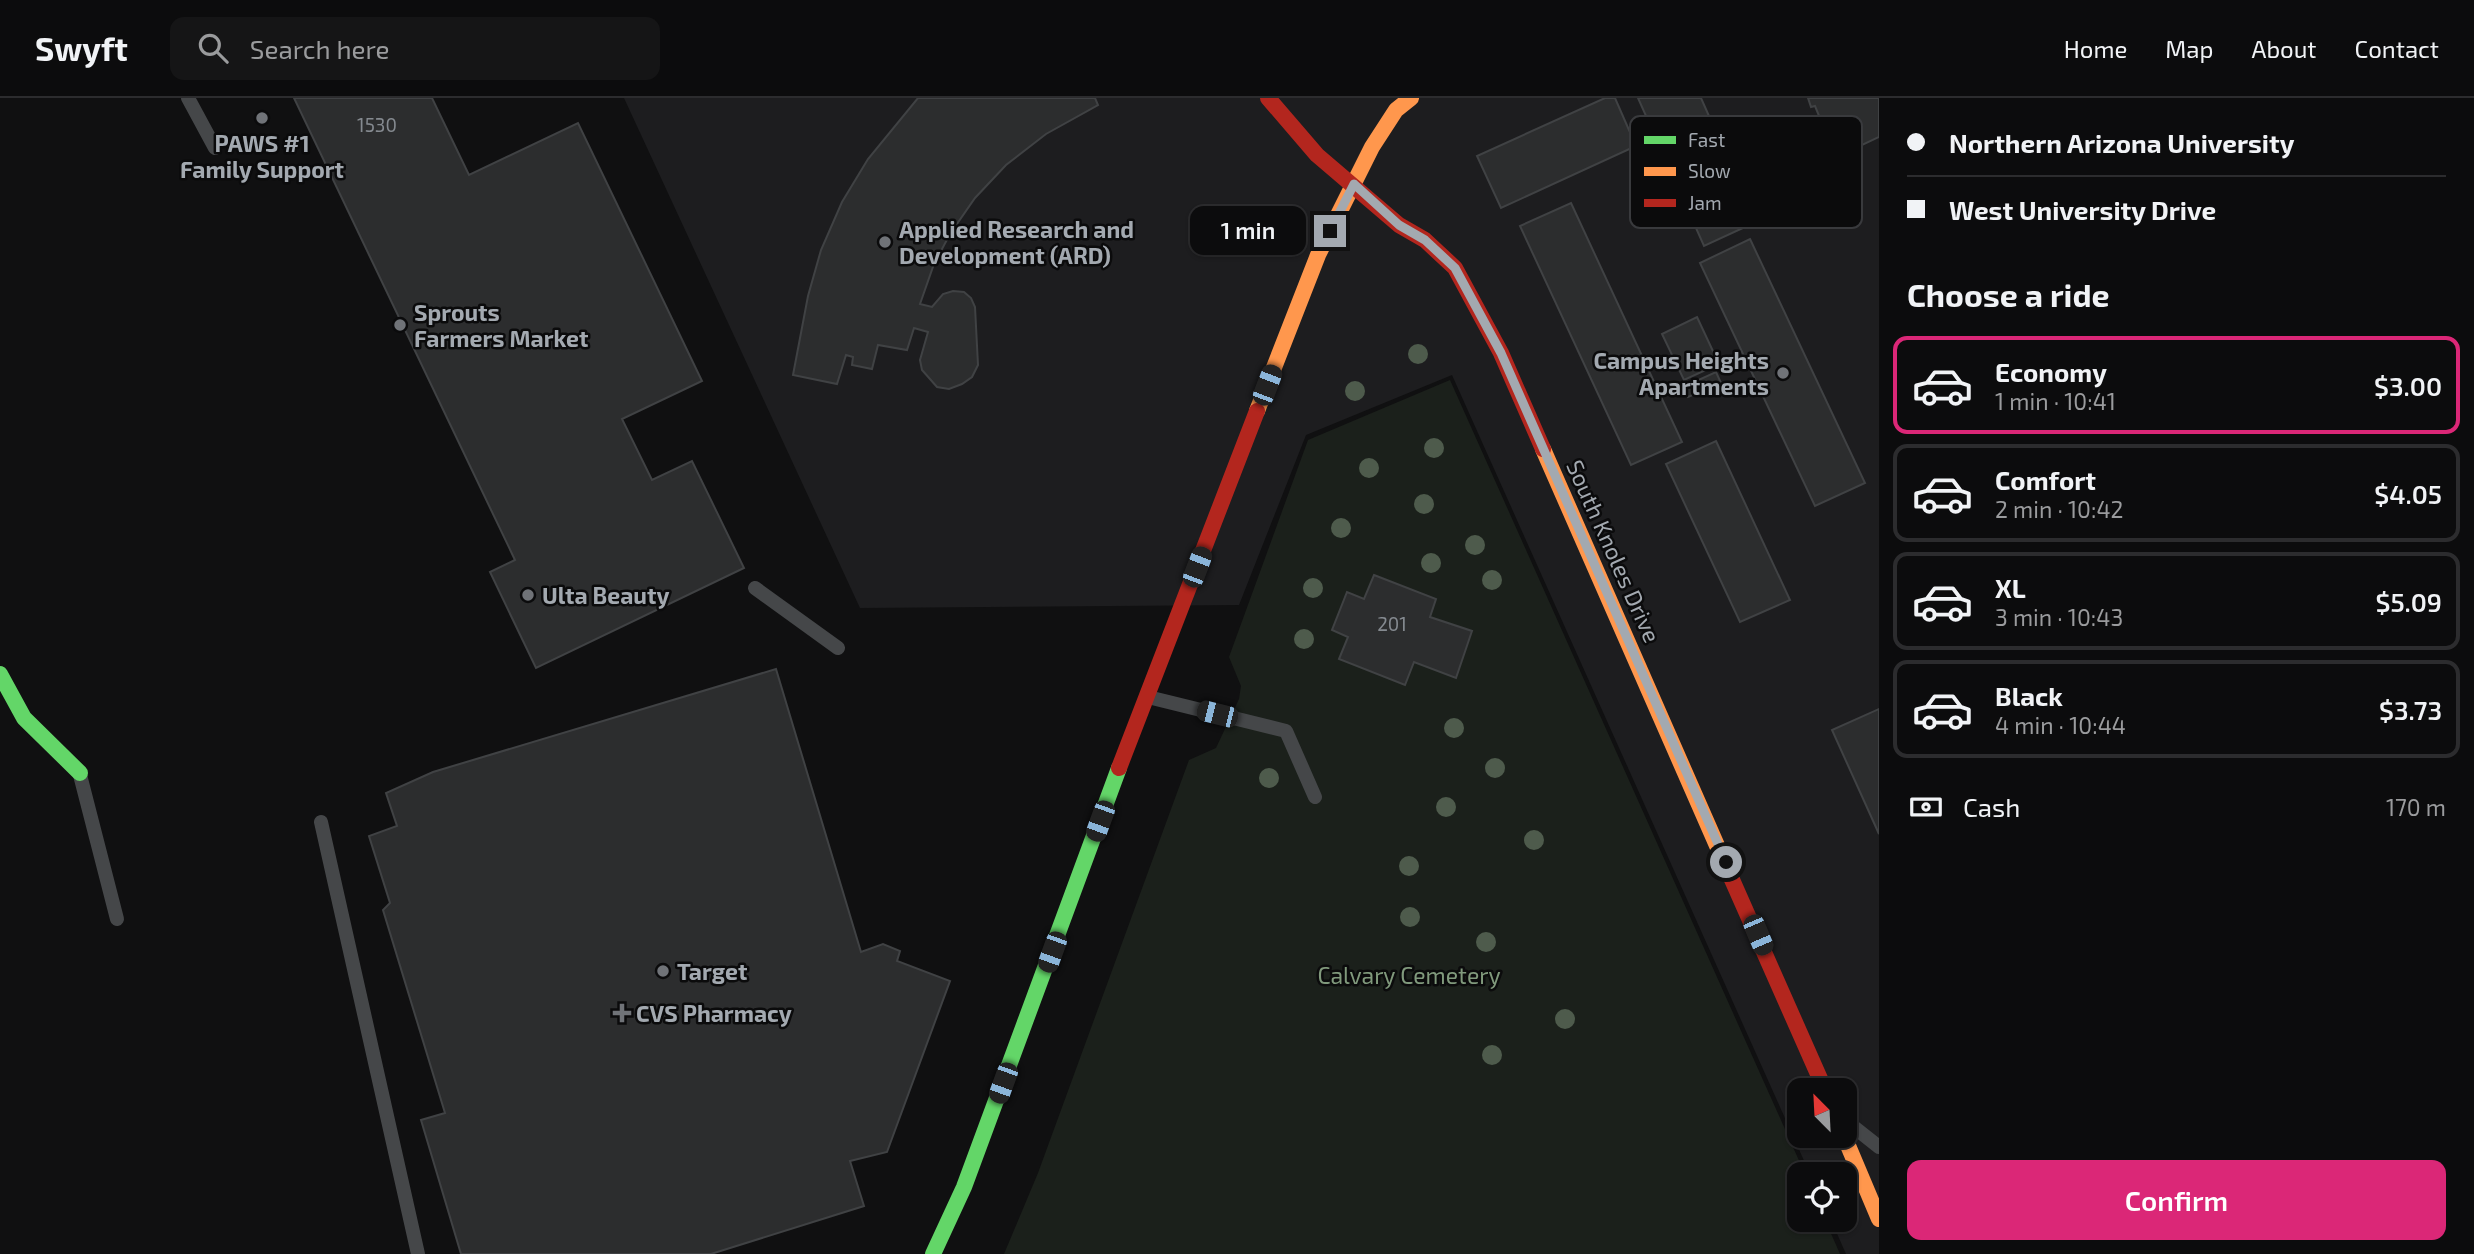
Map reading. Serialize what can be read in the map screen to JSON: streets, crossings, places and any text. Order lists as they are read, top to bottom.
{
  "streets": {
    "street": ["South Knoles Drive"]
  },
  "parks": ["Calvary Cemetery"],
  "places": {
    "other": [
      "PAWS #1 Family Support",
      "Applied Research and Development (ARD)",
      "Sprouts Farmers Market",
      "Campus Heights Apartments",
      "Ulta Beauty",
      "Target"
    ],
    "health": ["CVS Pharmacy"]
  },
  "house_numbers": ["1530", "201"],
  "legend": ["Fast", "Slow", "Jam"],
  "north": "top left",
  "page": {
    "header": "Swyft",
    "search": "Search here",
    "nav": [
      "Home",
      "Map",
      "About",
      "Contact"
    ],
    "banner": ["Northern Arizona University", "West University Drive"],
    "bubble": "1 min",
    "heading": "Choose a ride",
    "list": [
      {
        "name": "Economy",
        "note": "1 min · 10:41",
        "value": "$3.00"
      },
      {
        "name": "Comfort",
        "note": "2 min · 10:42",
        "value": "$4.05"
      },
      {
        "name": "XL",
        "note": "3 min · 10:43",
        "value": "$5.09"
      },
      {
        "name": "Black",
        "note": "4 min · 10:44",
        "value": "$3.73"
      }
    ],
    "pay": ["Cash", "170 m"],
    "buttons": "Confirm"
  }
}
